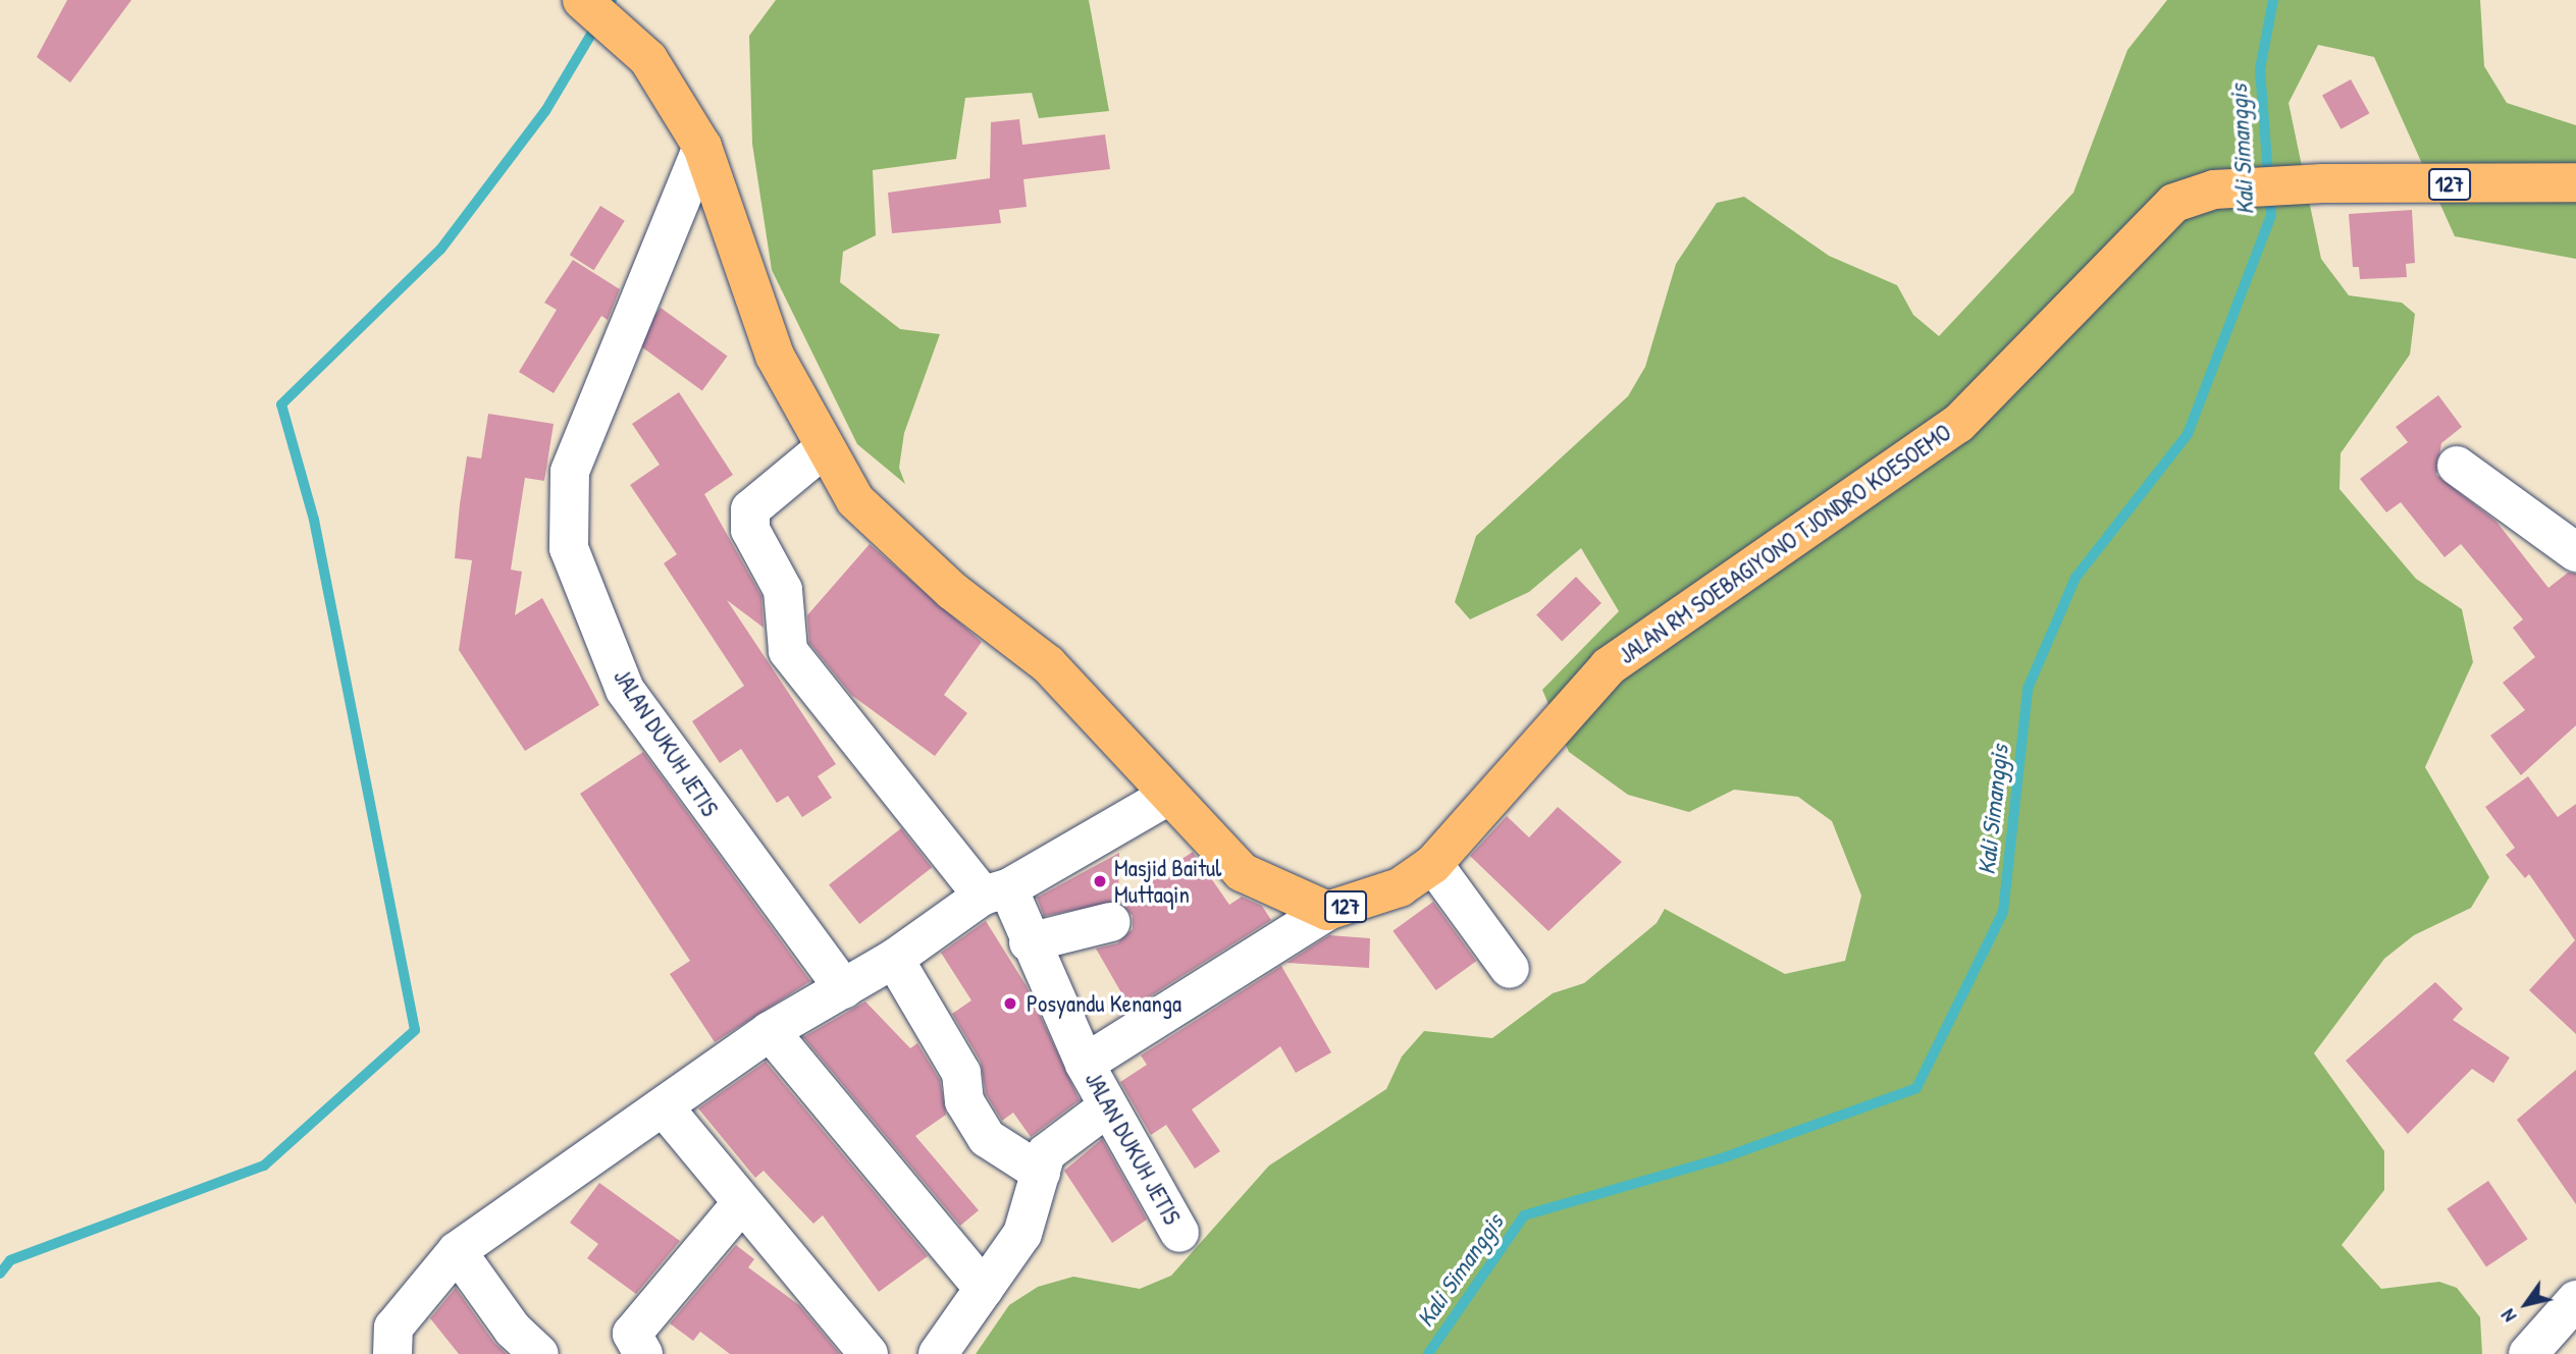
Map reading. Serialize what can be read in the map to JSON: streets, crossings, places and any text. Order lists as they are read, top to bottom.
{
  "streets": {
    "main road": ["127", "JALAN RM SOEBAGIYONO TJONDRO KOESOEMO"],
    "street": ["JALAN DUKUH JETIS"]
  },
  "crossings": [
    ["127", "JALAN RM SOEBAGIYONO TJONDRO KOESOEMO"],
    ["127", "JALAN DUKUH JETIS"],
    ["JALAN RM SOEBAGIYONO TJONDRO KOESOEMO", "JALAN DUKUH JETIS"]
  ],
  "water": ["Kali Simanggis"],
  "places": ["Masjid Baitul Muttaqin", "Posyandu Kenanga"],
  "north": "bottom left"
}
